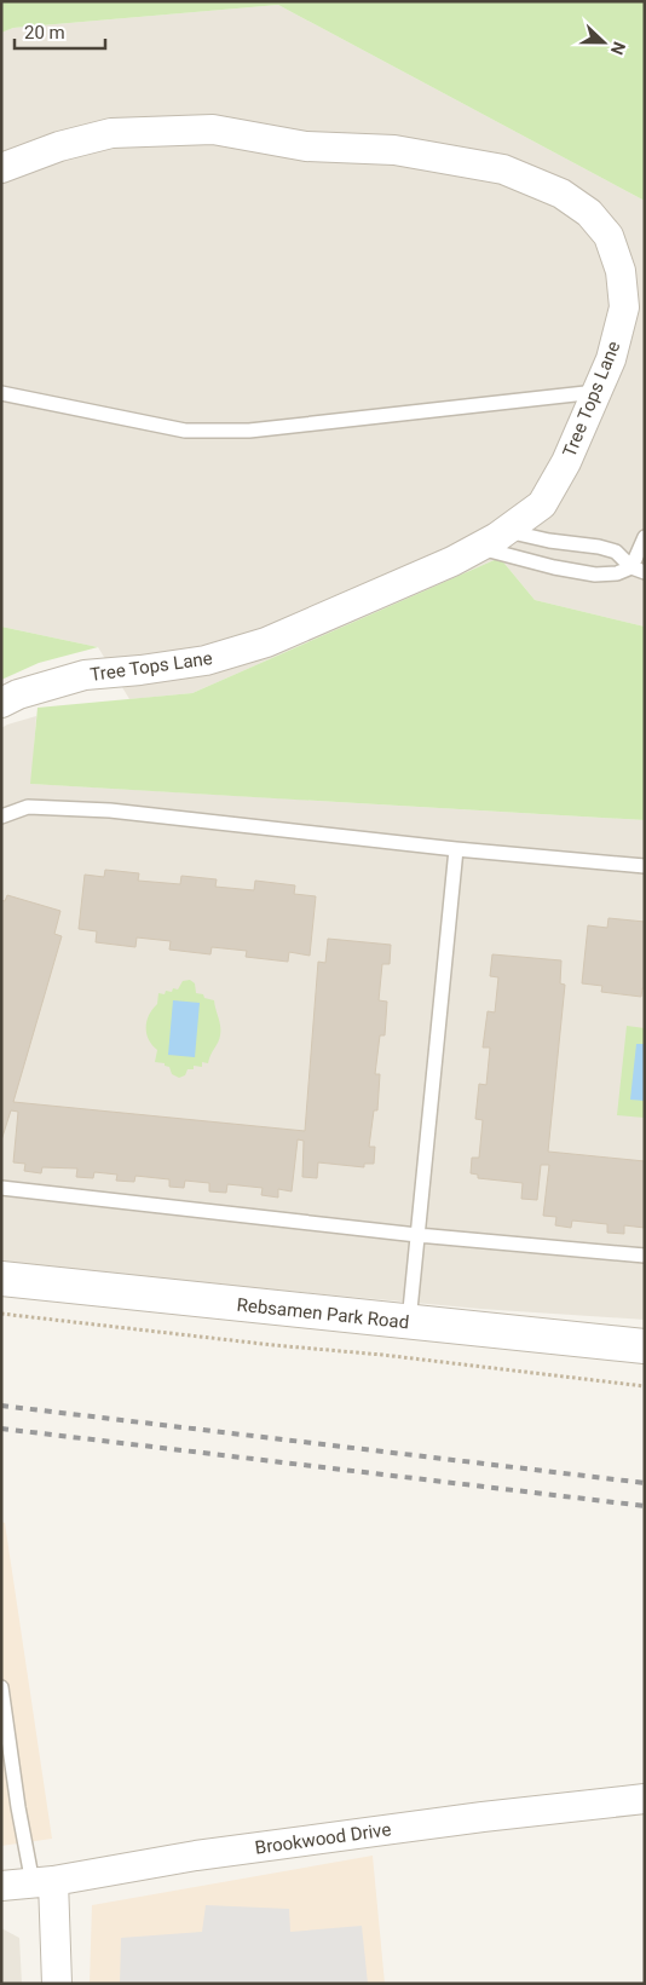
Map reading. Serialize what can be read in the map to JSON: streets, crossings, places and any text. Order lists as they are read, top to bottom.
{
  "streets": {
    "street": ["Tree Tops Lane", "Rebsamen Park Road", "Brookwood Drive"]
  },
  "scale_bar": "20 m",
  "north": "right"
}
